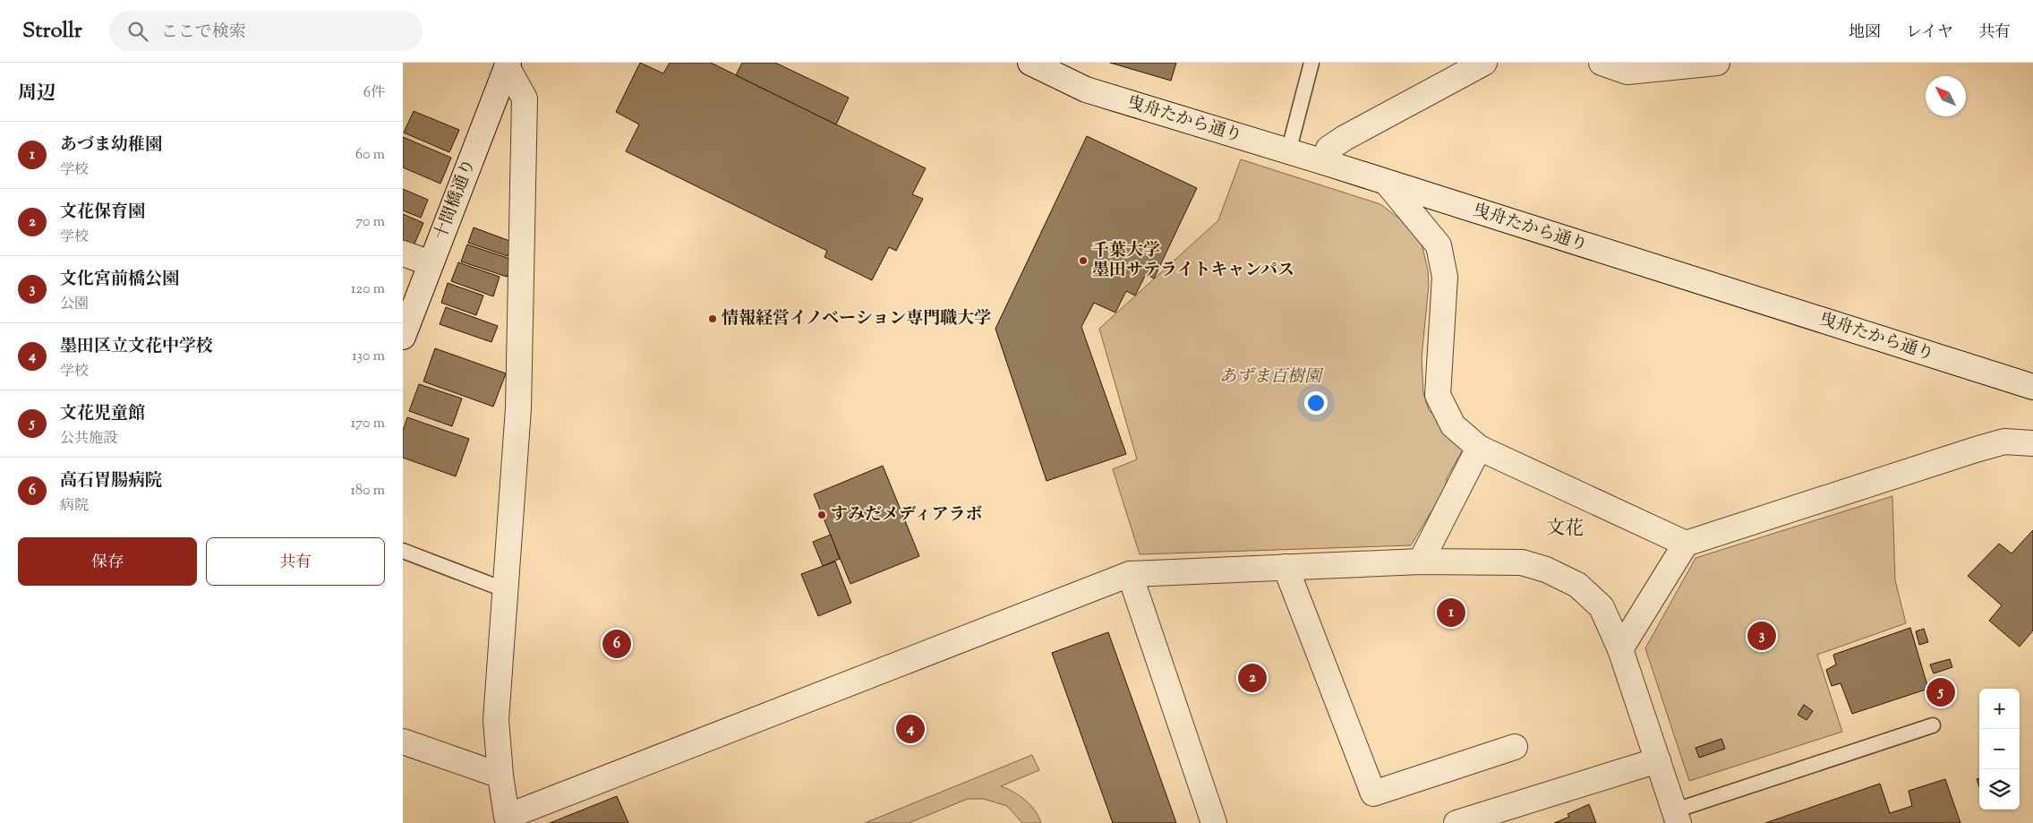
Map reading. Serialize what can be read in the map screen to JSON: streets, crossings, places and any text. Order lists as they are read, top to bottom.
{
  "streets": {
    "street": ["曳舟たから通り", "十間橋通り"]
  },
  "districts": ["文花"],
  "parks": ["あずま百樹園"],
  "places": ["千葉大学 墨田サテライトキャンパス", "情報経営イノベーション専門職大学", "すみだメディアラボ"],
  "north": "top left",
  "page": {
    "header": "Strollr",
    "search": "ここで検索",
    "nav": ["地図", "レイヤ", "共有"],
    "heading": ["周辺", "6件"],
    "list": [
      {
        "mark": "1",
        "name": "あづま幼稚園",
        "note": "学校",
        "value": "60 m"
      },
      {
        "mark": "2",
        "name": "文花保育園",
        "note": "学校",
        "value": "70 m"
      },
      {
        "mark": "3",
        "name": "文化宮前橋公園",
        "note": "公園",
        "value": "120 m"
      },
      {
        "mark": "4",
        "name": "墨田区立文花中学校",
        "note": "学校",
        "value": "130 m"
      },
      {
        "mark": "5",
        "name": "文花児童館",
        "note": "公共施設",
        "value": "170 m"
      },
      {
        "mark": "6",
        "name": "高石胃腸病院",
        "note": "病院",
        "value": "180 m"
      }
    ],
    "buttons": ["保存", "共有"],
    "pins": [
      "1",
      "3",
      "6",
      "2",
      "5",
      "4"
    ],
    "map_buttons": ["+", "−"]
  }
}
